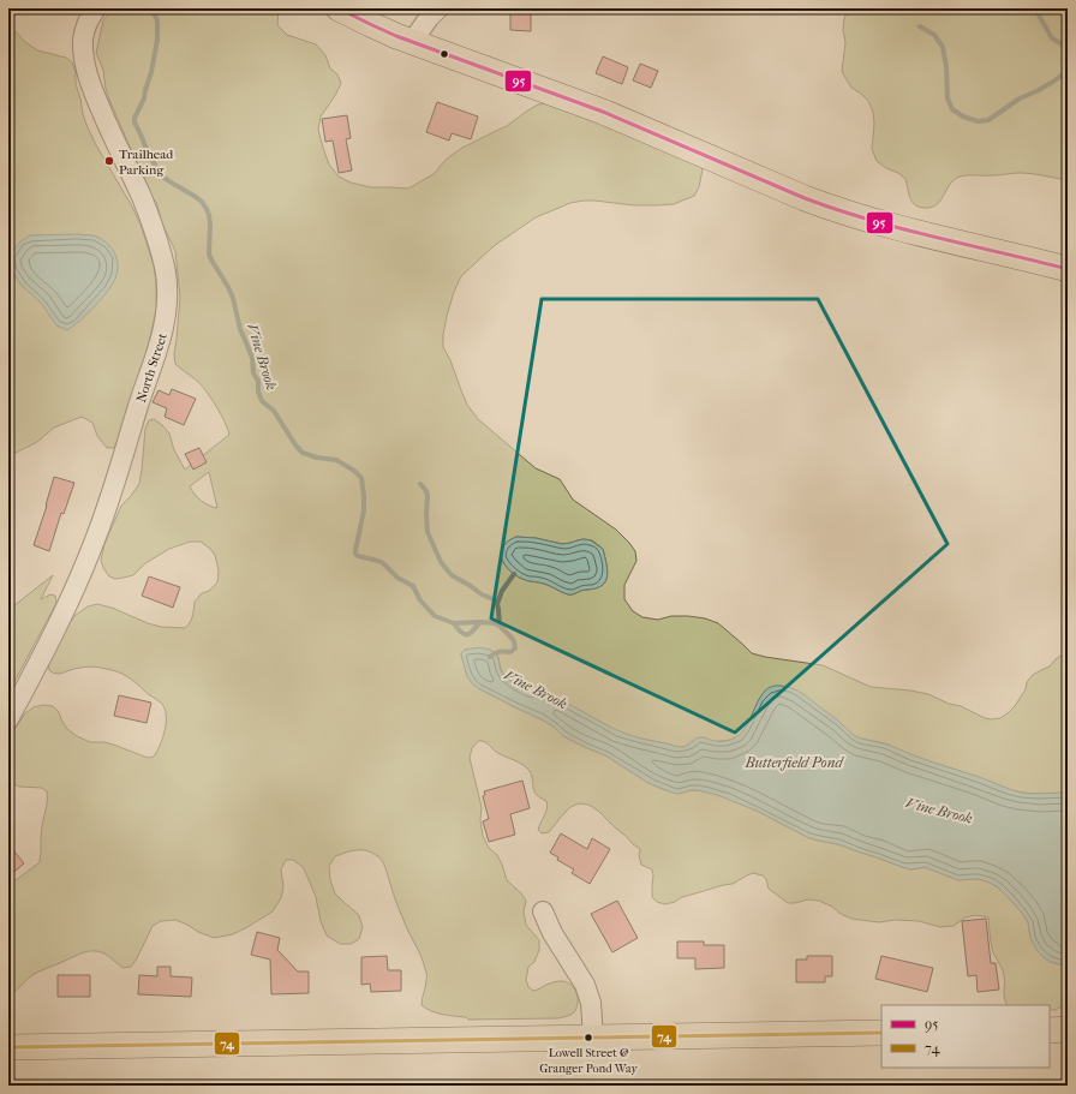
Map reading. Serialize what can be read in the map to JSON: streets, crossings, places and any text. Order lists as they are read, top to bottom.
{
  "streets": {
    "street": ["North Street"]
  },
  "water": ["Vine Brook", "Butterfield Pond"],
  "places": ["Trailhead Parking", "Lowell Street @ Granger Pond Way"],
  "lines": ["transit line 95", "transit line 74"],
  "legend": ["95", "74"]
}
